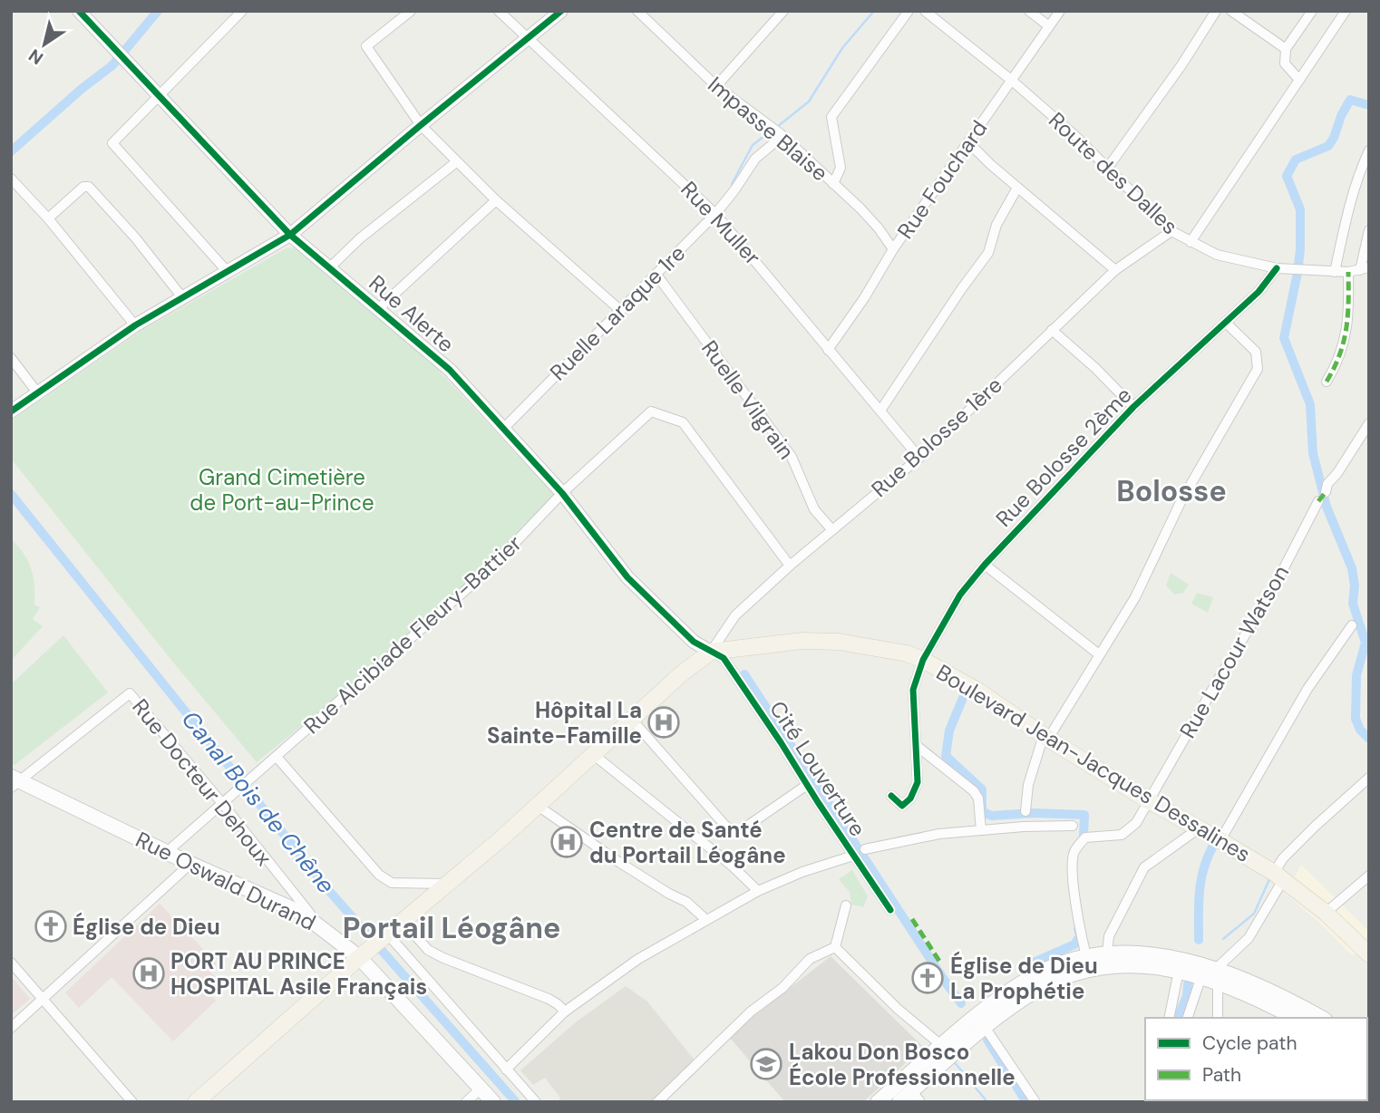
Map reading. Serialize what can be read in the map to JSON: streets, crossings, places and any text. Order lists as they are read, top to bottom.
{
  "streets": {
    "main road": ["Boulevard Jean-Jacques Dessalines", "Rue Oswald Durand"],
    "street": [
      "Impasse Blaise",
      "Route des Dalles",
      "Rue Fouchard",
      "Rue Muller",
      "Ruelle Laraque 1re",
      "Rue Alerte",
      "Ruelle Vilgrain",
      "Rue Bolosse 1ère",
      "Rue Bolosse 2ème",
      "Rue Alcibiade Fleury-Battier",
      "Rue Lacour Watson",
      "Cité Louverture",
      "Rue Docteur Dehoux"
    ]
  },
  "crossings": [
    ["Impasse Blaise", "Rue Fouchard"],
    ["Impasse Blaise", "Ruelle Laraque 1re"],
    ["Route des Dalles", "Rue Fouchard"],
    ["Route des Dalles", "Rue Bolosse 1ère"],
    ["Route des Dalles", "Rue Bolosse 2ème"],
    ["Rue Fouchard", "Rue Muller"],
    ["Rue Muller", "Ruelle Laraque 1re"],
    ["Rue Muller", "Rue Bolosse 1ère"],
    ["Ruelle Laraque 1re", "Rue Alerte"],
    ["Ruelle Laraque 1re", "Ruelle Vilgrain"],
    ["Rue Alerte", "Rue Bolosse 1ère"],
    ["Rue Alerte", "Rue Alcibiade Fleury-Battier"],
    ["Rue Alerte", "Boulevard Jean-Jacques Dessalines"],
    ["Rue Alerte", "Cité Louverture"],
    ["Ruelle Vilgrain", "Rue Bolosse 1ère"],
    ["Rue Bolosse 1ère", "Rue Alcibiade Fleury-Battier"],
    ["Rue Bolosse 1ère", "Boulevard Jean-Jacques Dessalines"],
    ["Rue Bolosse 1ère", "Cité Louverture"],
    ["Rue Bolosse 2ème", "Boulevard Jean-Jacques Dessalines"],
    ["Rue Alcibiade Fleury-Battier", "Rue Docteur Dehoux"],
    ["Rue Alcibiade Fleury-Battier", "Rue Oswald Durand"],
    ["Rue Lacour Watson", "Boulevard Jean-Jacques Dessalines"],
    ["Boulevard Jean-Jacques Dessalines", "Cité Louverture"],
    ["Boulevard Jean-Jacques Dessalines", "Rue Oswald Durand"],
    ["Rue Docteur Dehoux", "Rue Oswald Durand"]
  ],
  "districts": ["Bolosse", "Portail Léogâne"],
  "water": ["Canal Bois de Chêne"],
  "parks": ["Grand Cimetière de Port-au-Prince"],
  "places": {
    "hospital": ["Hôpital La Sainte-Famille", "Centre de Santé du Portail Léogâne", "PORT AU PRINCE HOSPITAL Asile Français"],
    "church": ["Église de Dieu", "Église de Dieu La Prophétie"],
    "school or university": ["Lakou Don Bosco École Professionnelle"]
  },
  "legend": ["Cycle path", "Path"],
  "north": "bottom left"
}
